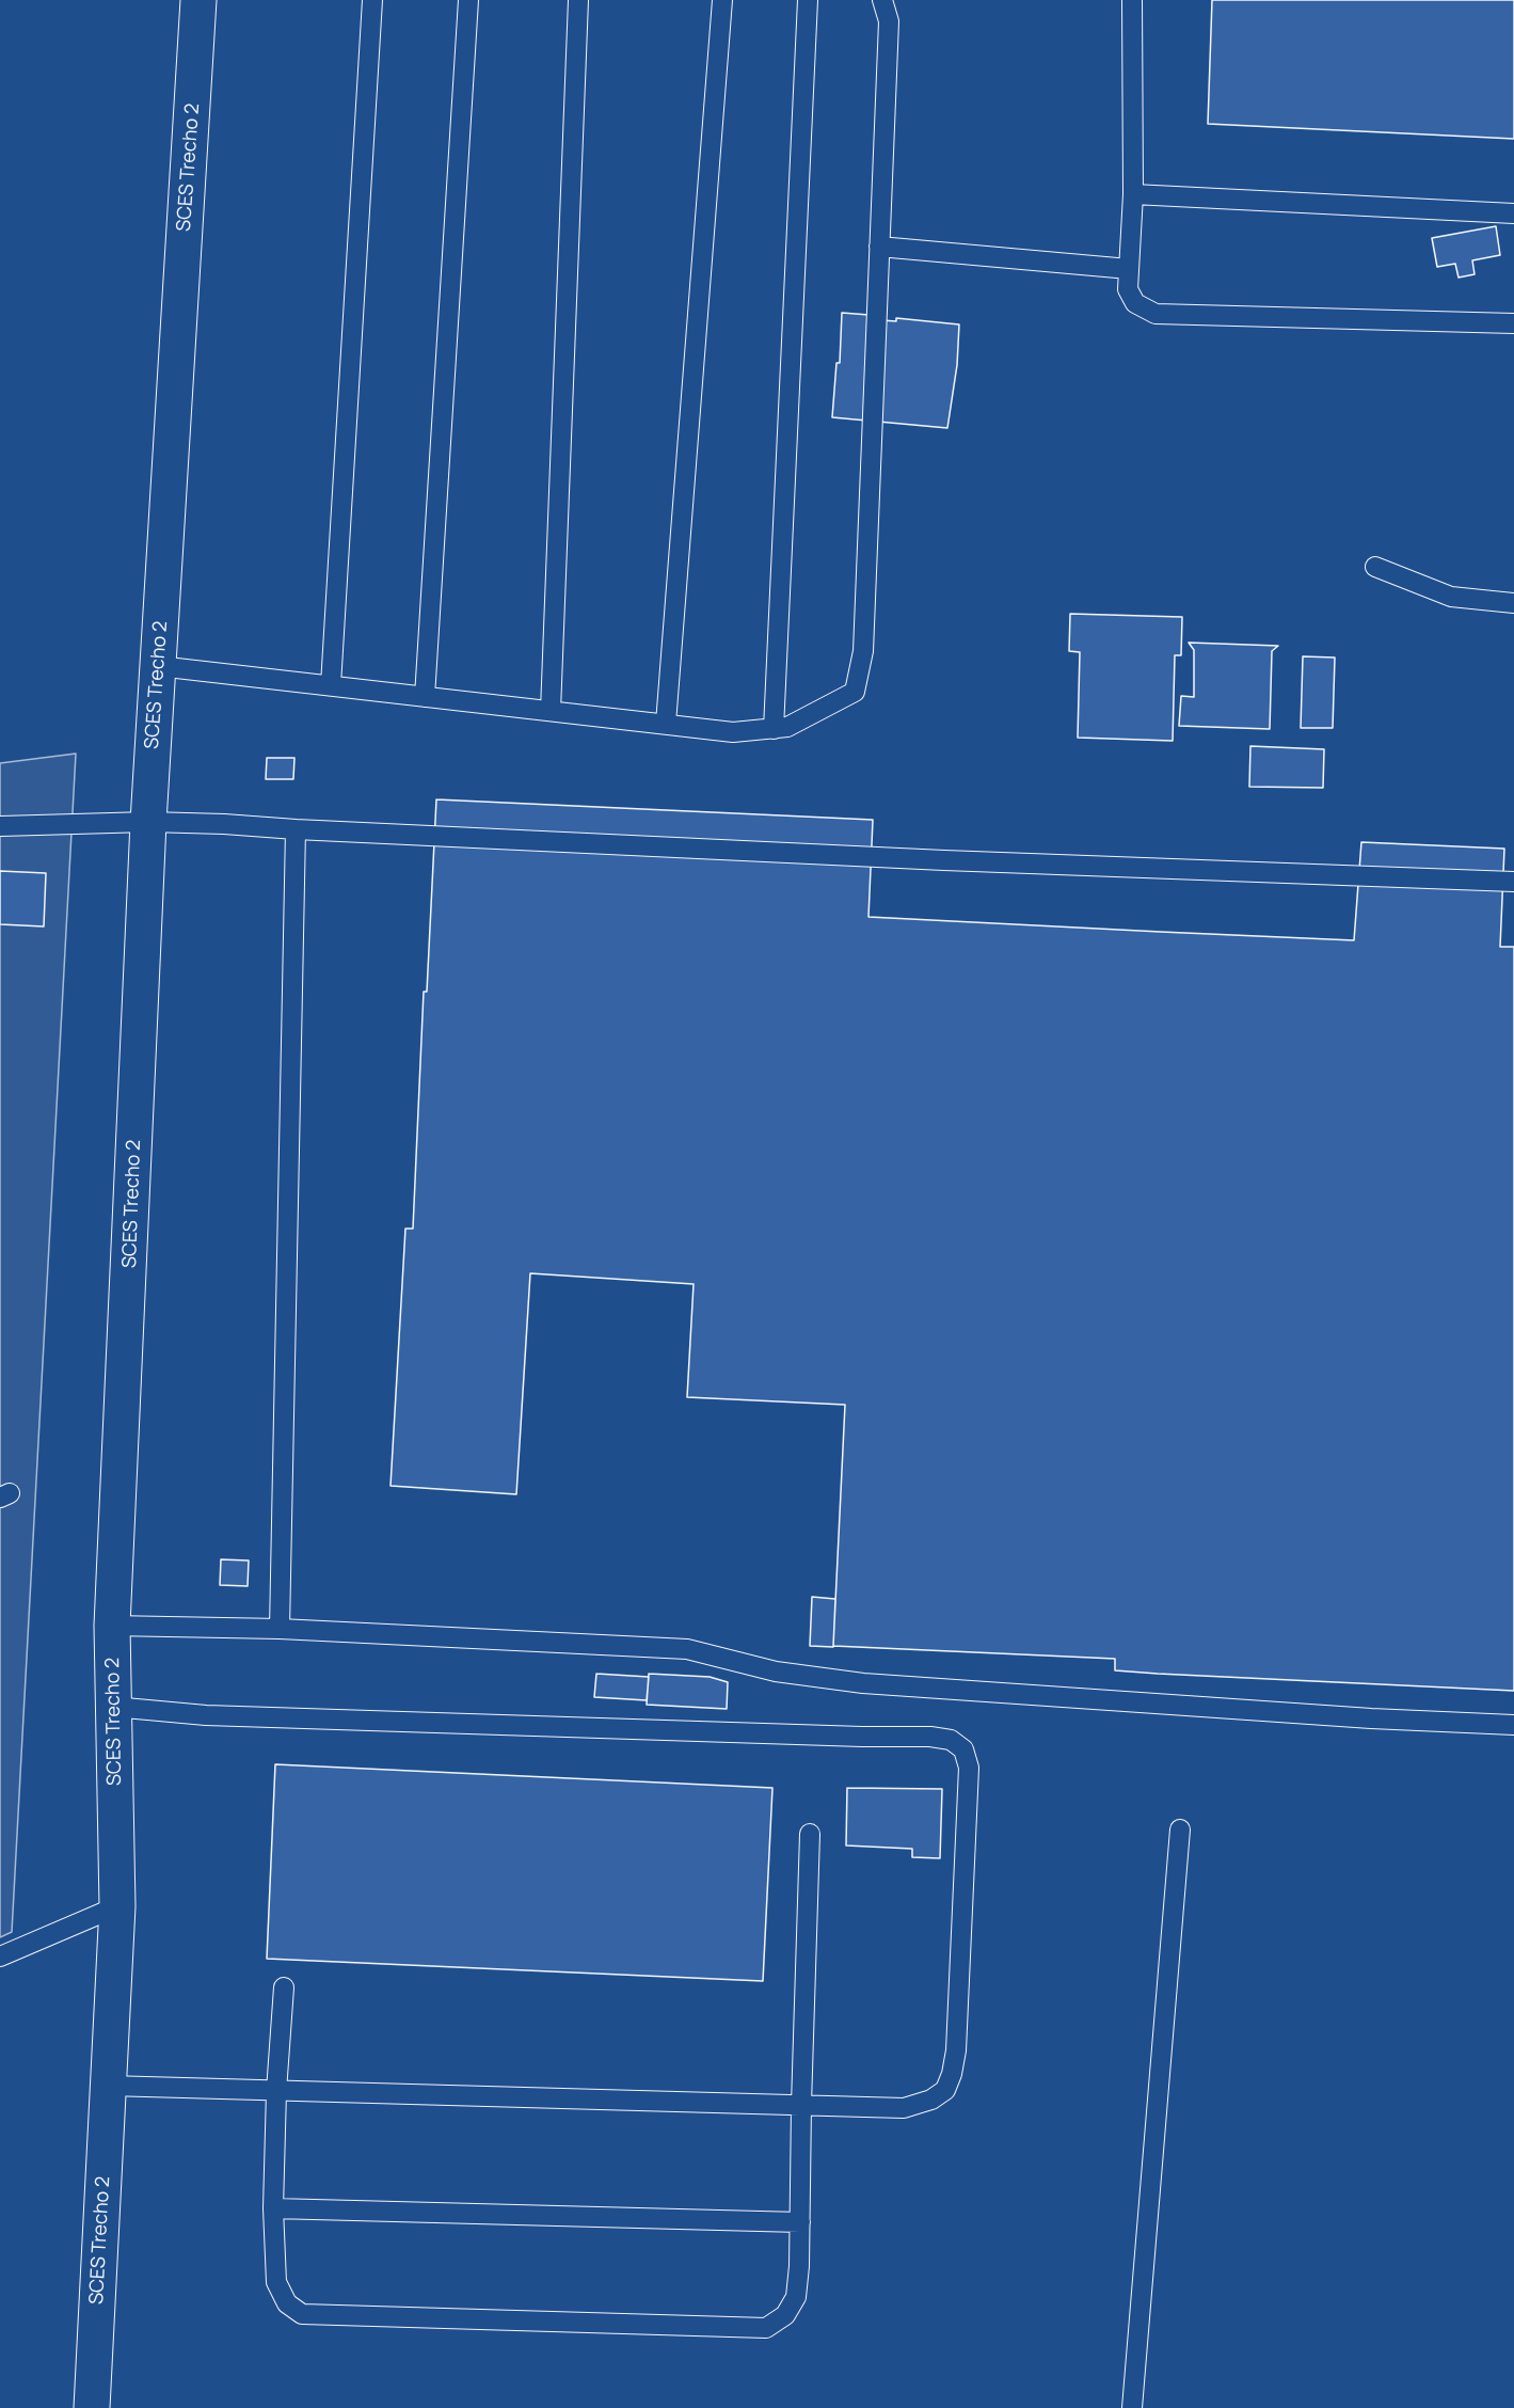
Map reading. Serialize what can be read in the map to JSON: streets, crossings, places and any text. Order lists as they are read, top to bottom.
{
  "streets": {
    "street": ["SCES Trecho 2"]
  }
}
